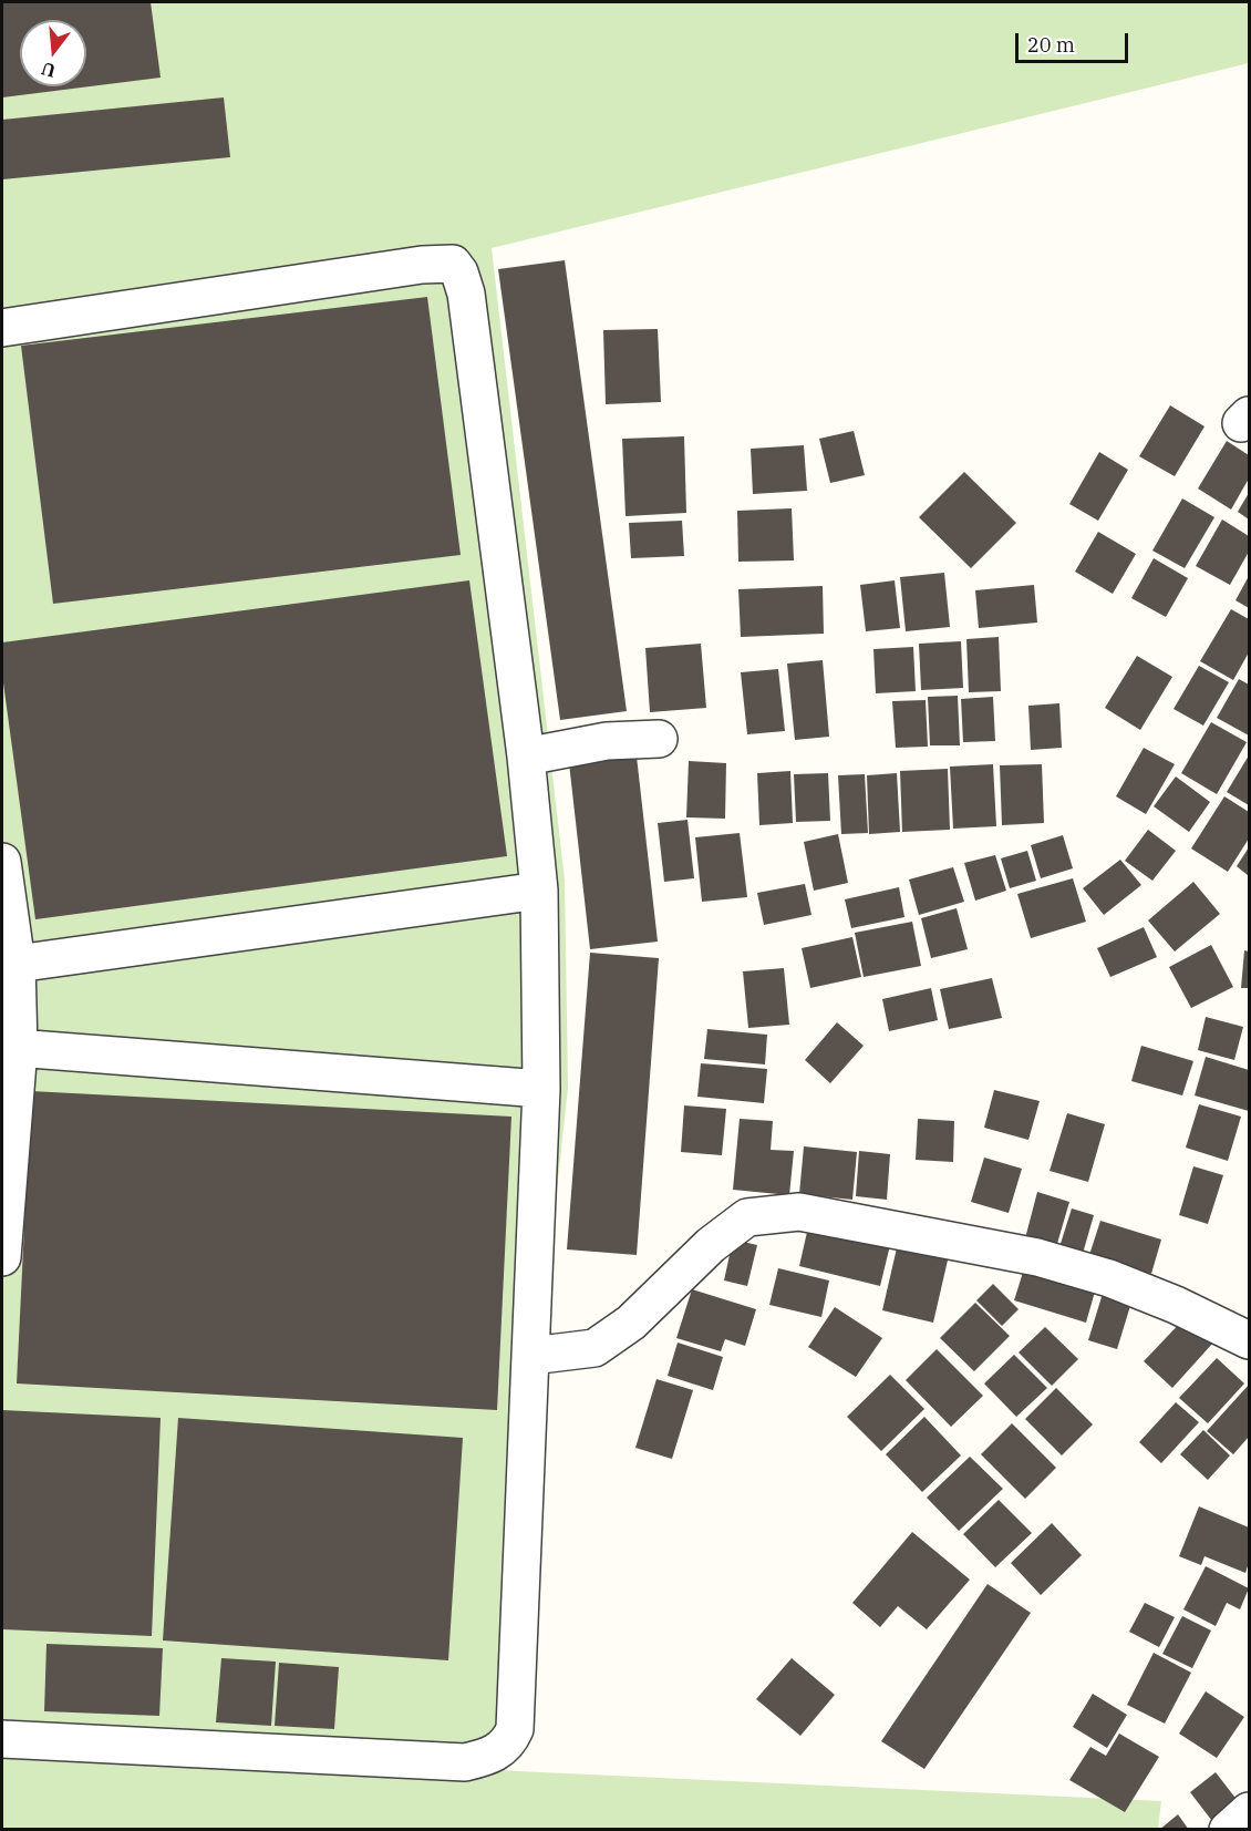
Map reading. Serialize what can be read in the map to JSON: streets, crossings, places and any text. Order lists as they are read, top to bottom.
{
  "scale_bar": "20 m",
  "north": "bottom"
}
